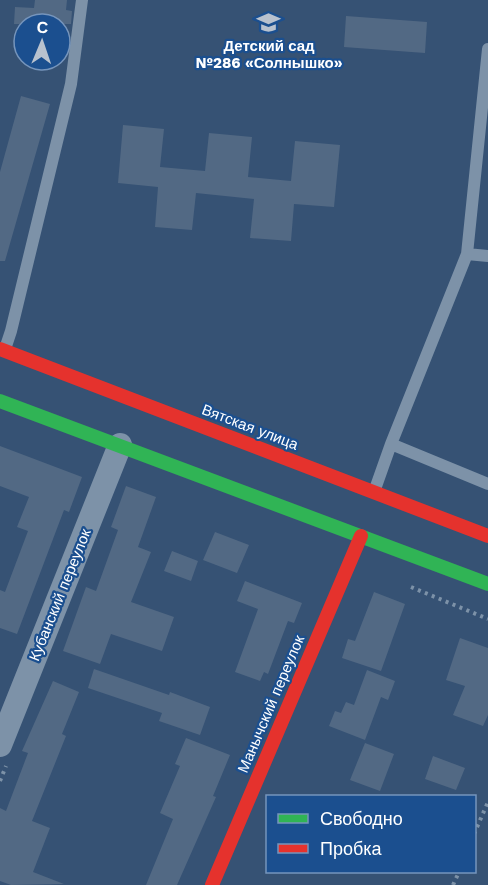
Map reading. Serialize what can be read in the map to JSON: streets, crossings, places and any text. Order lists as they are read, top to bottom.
{
  "streets": {
    "main road": ["Вятская улица", "Манычский переулок"],
    "street": ["Кубанский переулок"]
  },
  "places": {
    "school or university": ["Детский сад №286 «Солнышко»"]
  },
  "legend": ["Свободно", "Пробка"],
  "north": "top"
}
